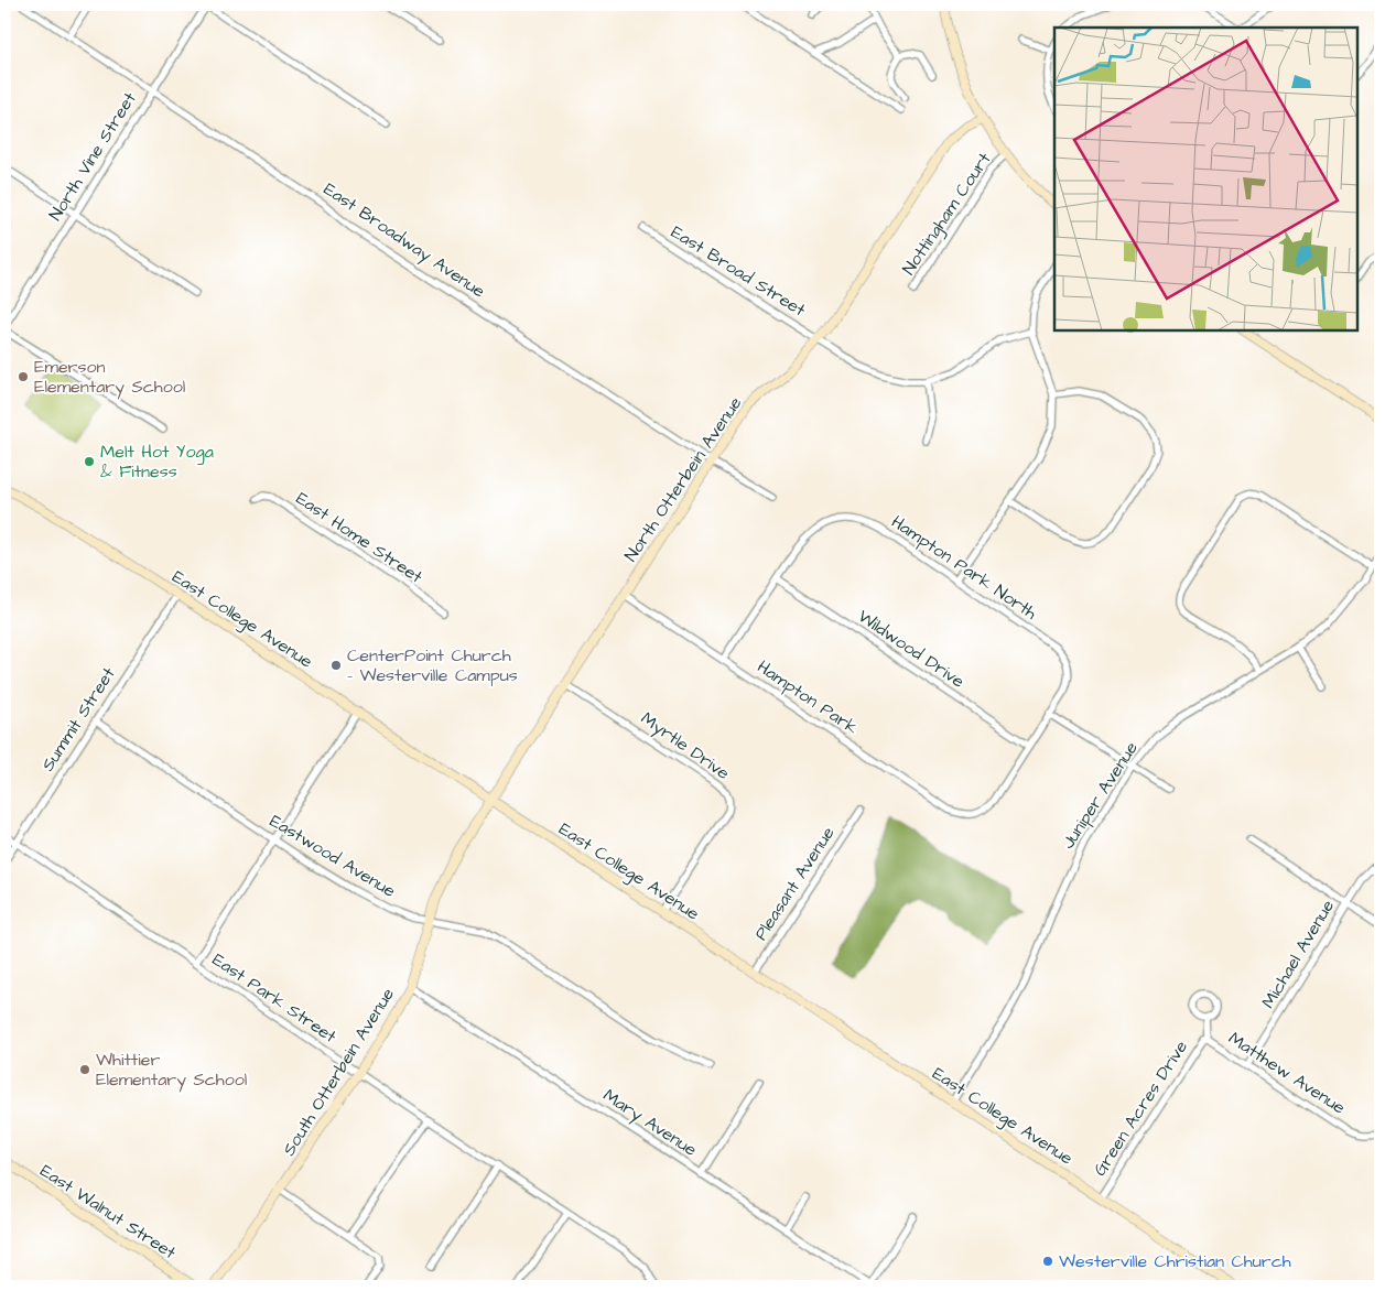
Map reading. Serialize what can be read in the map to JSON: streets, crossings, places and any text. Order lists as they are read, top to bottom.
{
  "streets": {
    "street": [
      "North Vine Street",
      "Nottingham Court",
      "East Broadway Avenue",
      "East Broad Street",
      "North Otterbein Avenue",
      "East Home Street",
      "Hampton Park North",
      "East College Avenue",
      "Wildwood Drive",
      "Hampton Park",
      "Summit Street",
      "Myrtle Drive",
      "Juniper Avenue",
      "Eastwood Avenue",
      "Pleasant Avenue",
      "Michael Avenue",
      "East Park Street",
      "South Otterbein Avenue",
      "Matthew Avenue",
      "Green Acres Drive",
      "Mary Avenue",
      "East Walnut Street"
    ]
  },
  "crossings": [
    ["North Vine Street", "East Broadway Avenue"],
    ["East Broadway Avenue", "North Otterbein Avenue"],
    ["East Broad Street", "North Otterbein Avenue"],
    ["North Otterbein Avenue", "East College Avenue"],
    ["North Otterbein Avenue", "Hampton Park"],
    ["North Otterbein Avenue", "Myrtle Drive"],
    ["North Otterbein Avenue", "South Otterbein Avenue"],
    ["Hampton Park North", "Wildwood Drive"],
    ["East College Avenue", "Summit Street"],
    ["East College Avenue", "Myrtle Drive"],
    ["East College Avenue", "Juniper Avenue"],
    ["East College Avenue", "Pleasant Avenue"],
    ["East College Avenue", "South Otterbein Avenue"],
    ["East College Avenue", "Green Acres Drive"],
    ["Wildwood Drive", "Hampton Park"],
    ["Summit Street", "Eastwood Avenue"],
    ["Summit Street", "East Park Street"],
    ["Eastwood Avenue", "South Otterbein Avenue"],
    ["Michael Avenue", "Matthew Avenue"],
    ["East Park Street", "South Otterbein Avenue"],
    ["South Otterbein Avenue", "Mary Avenue"],
    ["Matthew Avenue", "Green Acres Drive"]
  ],
  "places": [
    "Emerson Elementary School",
    "Melt Hot Yoga & Fitness",
    "CenterPoint Church - Westerville Campus",
    "Whittier Elementary School",
    "Westerville Christian Church"
  ]
}
